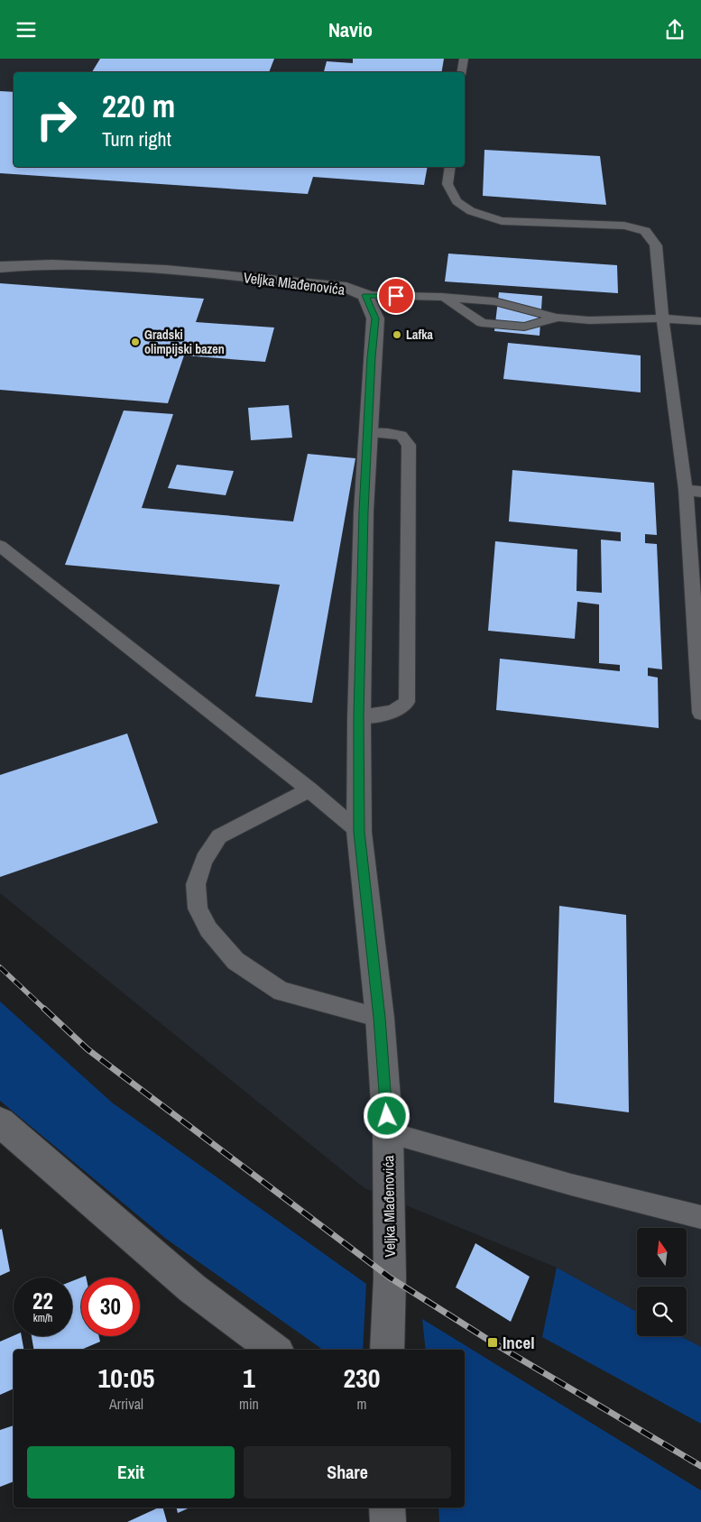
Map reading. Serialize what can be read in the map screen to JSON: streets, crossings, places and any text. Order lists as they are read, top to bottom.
{
  "streets": {
    "street": ["Veljka Mlađenovića"]
  },
  "places": {
    "other": ["Lafka", "Gradski olimpijski bazen"],
    "transit": ["Incel"]
  },
  "north": "top",
  "page": {
    "header": "Navio",
    "turn": ["220 m", "Turn right"],
    "speed": "22 km/h",
    "limit": "30",
    "eta": [
      "10:05",
      "Arrival",
      "1",
      "min",
      "230",
      "m"
    ],
    "buttons": ["Exit", "Share"]
  }
}
